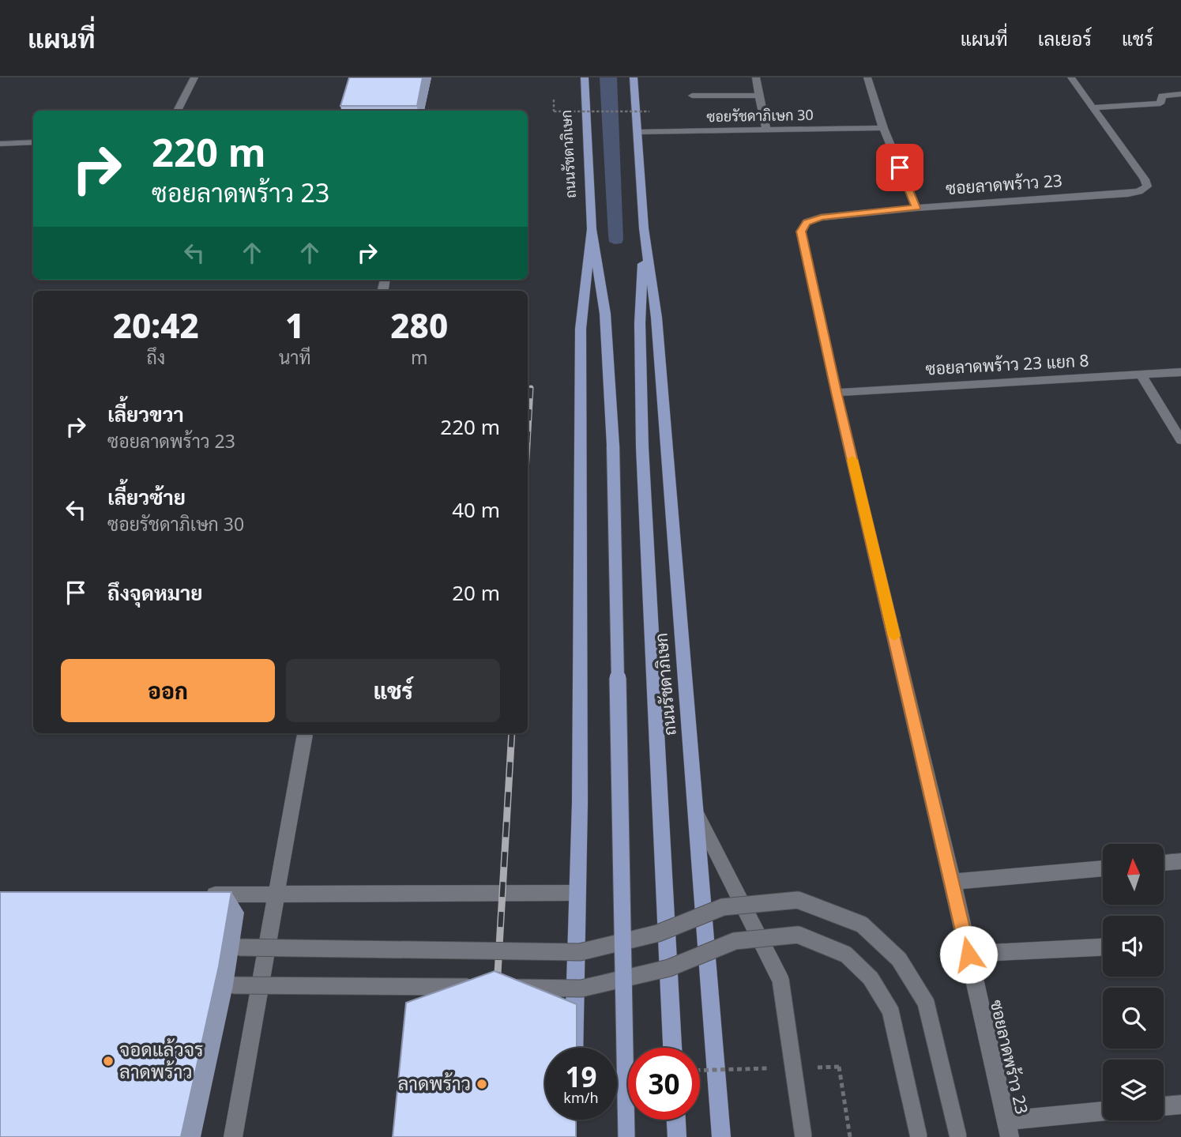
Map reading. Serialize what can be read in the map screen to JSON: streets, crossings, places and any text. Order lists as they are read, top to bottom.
{
  "streets": {
    "main road": ["ถนนรัชดาภิเษก"],
    "street": ["ซอยรัชดาภิเษก 30", "ซอยลาดพร้าว 23", "ซอยลาดพร้าว 23 แยก 8"]
  },
  "crossings": [
    ["ซอยรัชดาภิเษก 30", "ถนนรัชดาภิเษก"],
    ["ซอยลาดพร้าว 23", "ซอยลาดพร้าว 23 แยก 8"]
  ],
  "places": ["จอดแล้วจร ลาดพร้าว", "ลาดพร้าว"],
  "north": "top",
  "page": {
    "header": "แผนที่",
    "nav": ["แผนที่", "เลเยอร์", "แชร์"],
    "turn": ["220 m", "ซอยลาดพร้าว 23"],
    "eta": [
      "20:42",
      "ถึง",
      "1",
      "นาที",
      "280",
      "m"
    ],
    "list": [
      {
        "name": "เลี้ยวขวา",
        "note": "ซอยลาดพร้าว 23",
        "value": "220 m"
      },
      {
        "name": "เลี้ยวซ้าย",
        "note": "ซอยรัชดาภิเษก 30",
        "value": "40 m"
      },
      {
        "name": "ถึงจุดหมาย",
        "value": "20 m"
      }
    ],
    "buttons": ["ออก", "แชร์"],
    "speed": "19 km/h",
    "limit": "30"
  }
}
